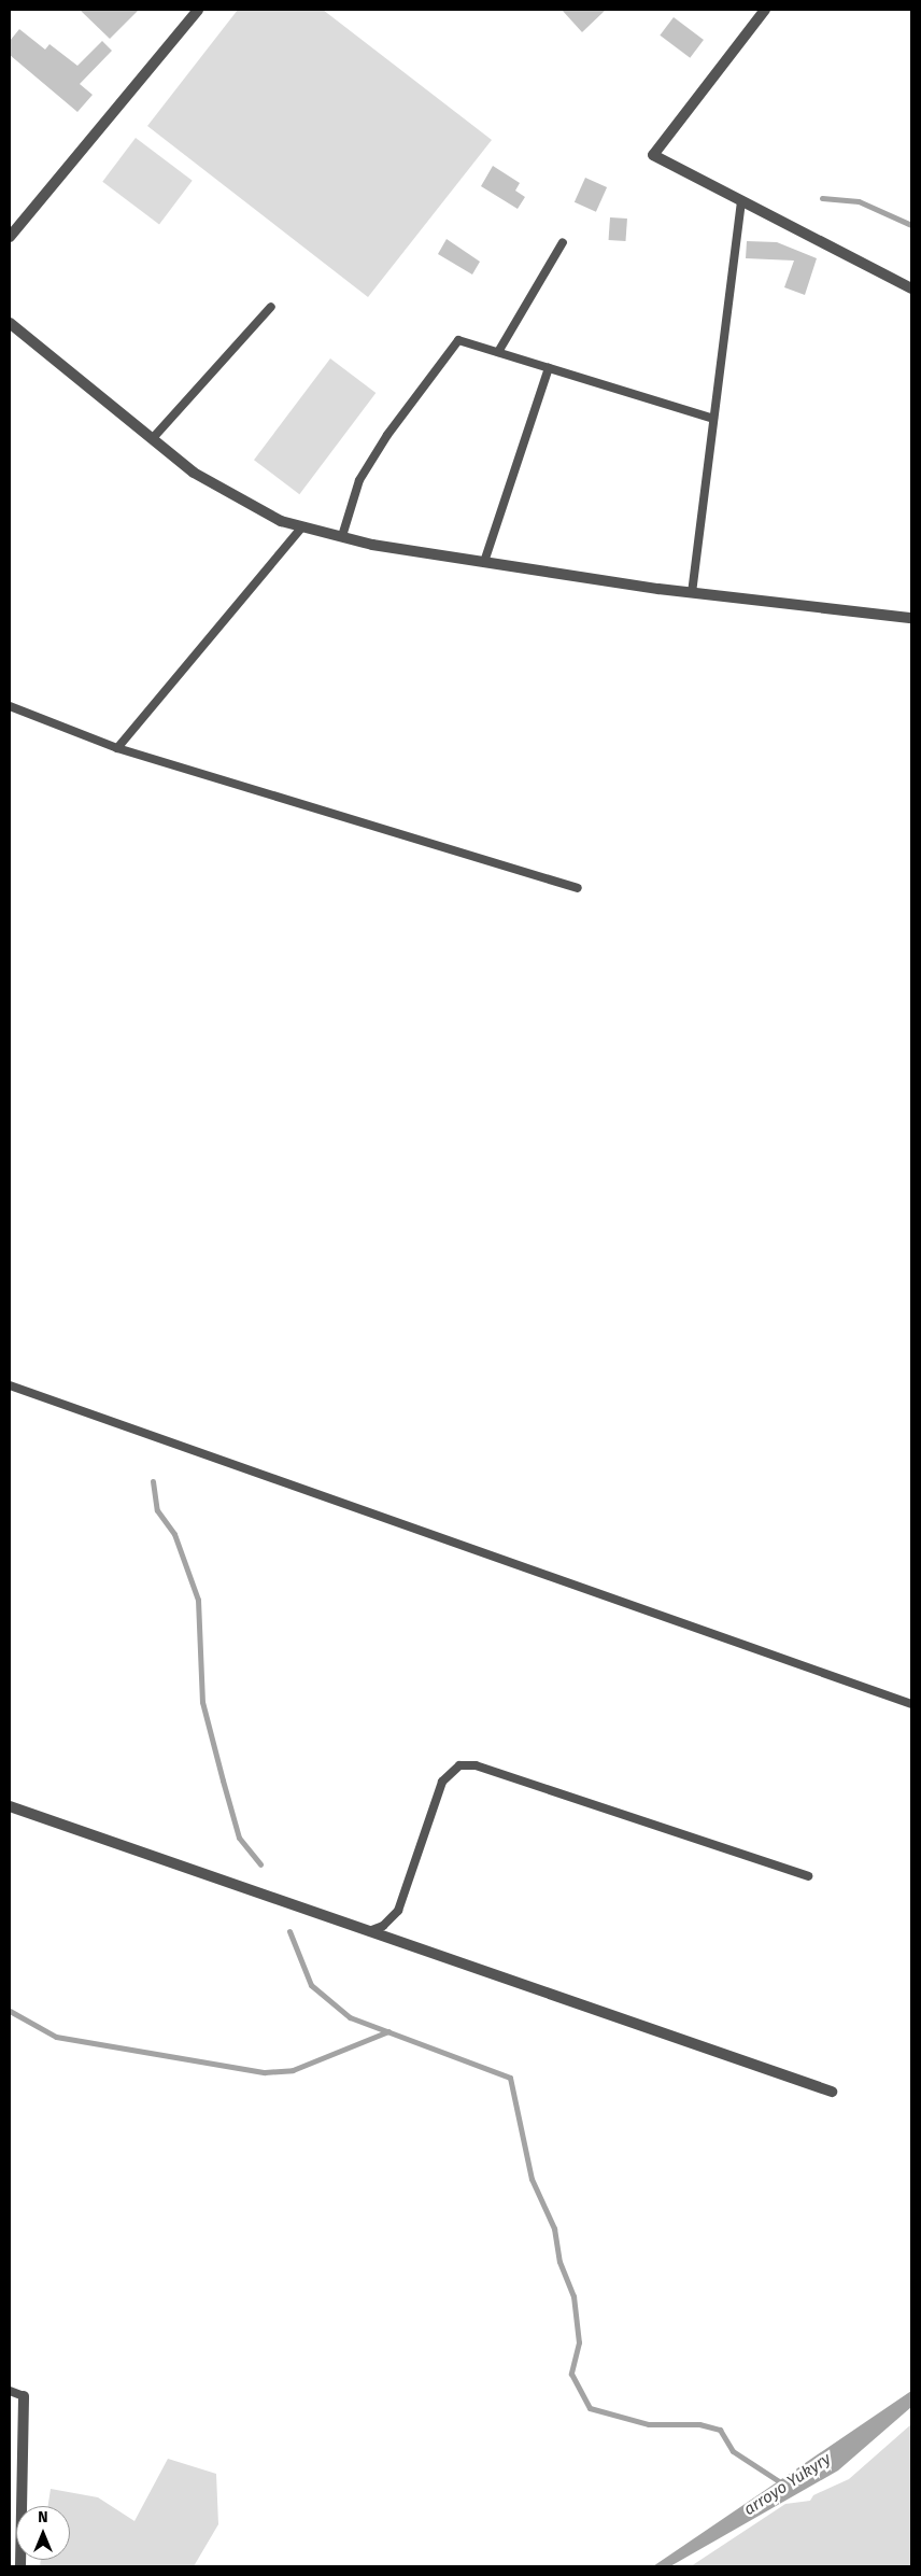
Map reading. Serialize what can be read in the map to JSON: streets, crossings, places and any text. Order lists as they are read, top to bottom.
{
  "water": ["arroyo Yukyry"],
  "north": "top"
}
